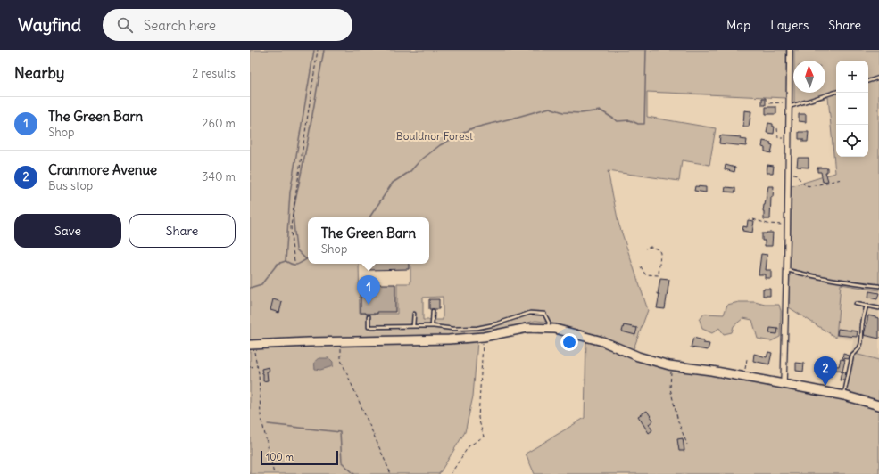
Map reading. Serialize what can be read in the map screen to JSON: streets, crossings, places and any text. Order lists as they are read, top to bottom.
{
  "parks": ["Bouldnor Forest"],
  "scale_bar": "100 m",
  "north": "top",
  "page": {
    "header": "Wayfind",
    "search": "Search here",
    "nav": ["Map", "Layers", "Share"],
    "heading": ["Nearby", "2 results"],
    "map_buttons": ["+", "−"],
    "list": [
      {
        "mark": "1",
        "name": "The Green Barn",
        "note": "Shop",
        "value": "260 m"
      },
      {
        "mark": "2",
        "name": "Cranmore Avenue",
        "note": "Bus stop",
        "value": "340 m"
      }
    ],
    "buttons": ["Save", "Share"],
    "popup": ["The Green Barn", "Shop"],
    "pins": ["1", "2"],
    "scale": "100 m"
  }
}
